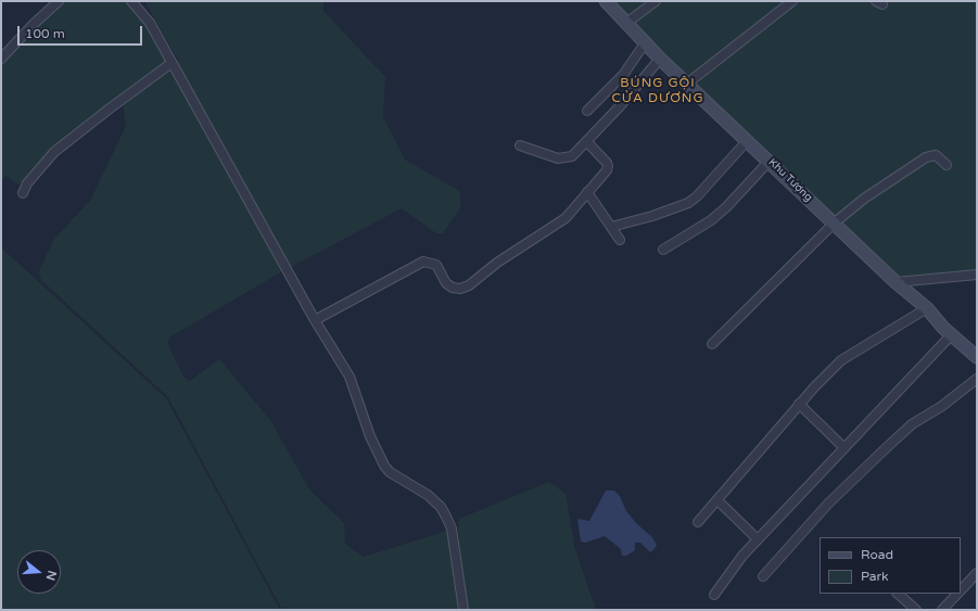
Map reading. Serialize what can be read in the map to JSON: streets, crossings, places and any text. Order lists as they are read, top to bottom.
{
  "streets": {
    "street": ["Khu Tượng"]
  },
  "districts": ["BÚNG GỘI CỬA DƯƠNG"],
  "legend": ["Road", "Park"],
  "scale_bar": "100 m",
  "north": "right"
}
